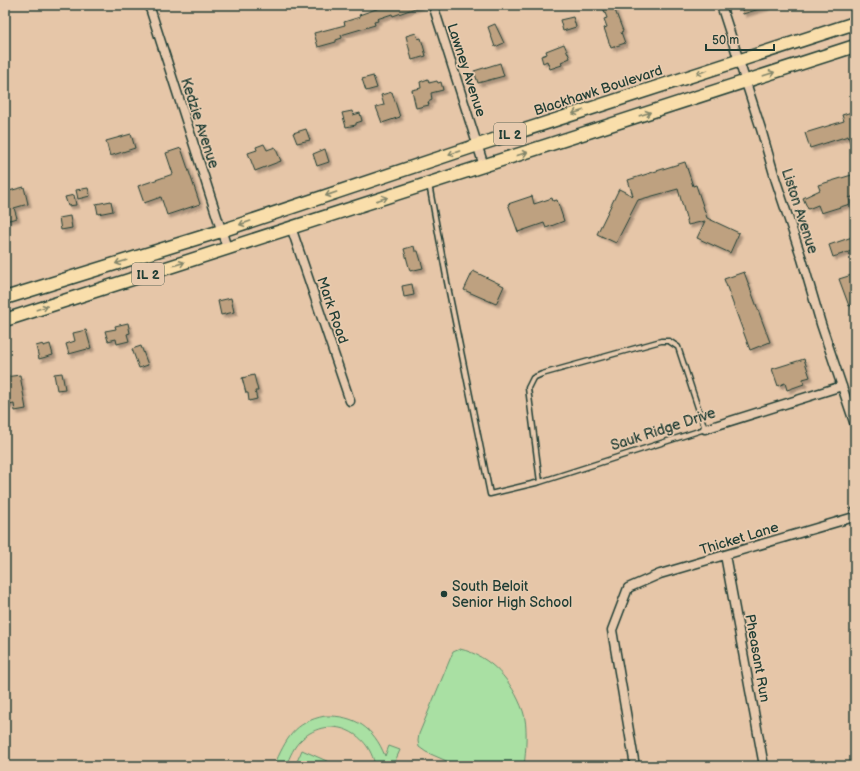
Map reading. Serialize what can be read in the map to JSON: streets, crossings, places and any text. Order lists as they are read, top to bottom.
{
  "streets": {
    "main road": ["Blackhawk Boulevard", "IL 2"],
    "street": [
      "Lawney Avenue",
      "Kedzie Avenue",
      "Liston Avenue",
      "Mark Road",
      "Sauk Ridge Drive",
      "Thicket Lane",
      "Pheasant Run"
    ]
  },
  "crossings": [
    ["Lawney Avenue", "Blackhawk Boulevard"],
    ["Lawney Avenue", "IL 2"],
    ["Blackhawk Boulevard", "Kedzie Avenue"],
    ["Blackhawk Boulevard", "IL 2"],
    ["Blackhawk Boulevard", "Liston Avenue"],
    ["Kedzie Avenue", "IL 2"],
    ["IL 2", "Liston Avenue"],
    ["IL 2", "Mark Road"],
    ["IL 2", "Sauk Ridge Drive"],
    ["Liston Avenue", "Sauk Ridge Drive"],
    ["Thicket Lane", "Pheasant Run"]
  ],
  "places": ["South Beloit Senior High School"],
  "scale_bar": "50 m"
}
